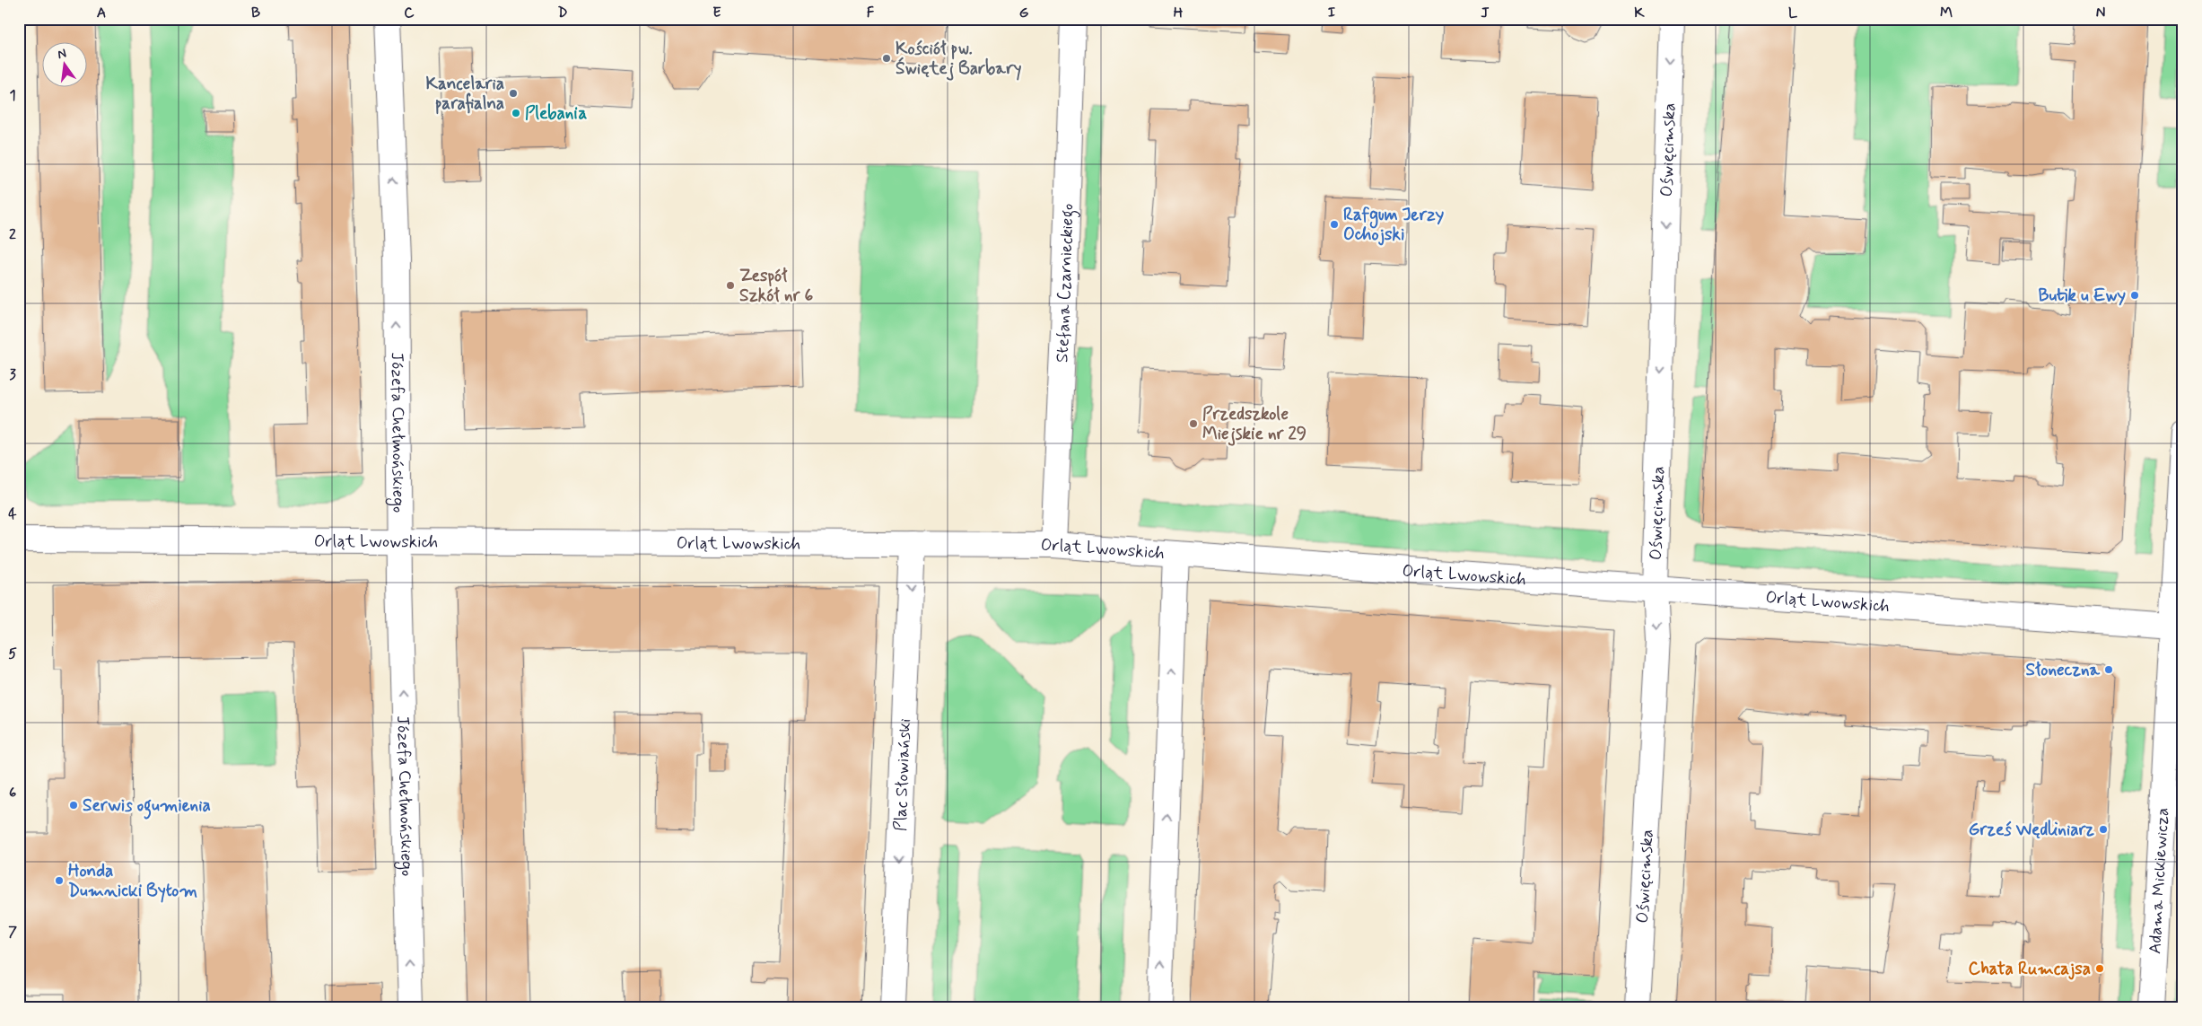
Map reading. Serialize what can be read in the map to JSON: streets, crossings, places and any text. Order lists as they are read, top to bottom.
{
  "streets": {
    "street": [
      "Oświęcimska",
      "Stefana Czarnieckiego",
      "Józefa Chełmońskiego",
      "Orląt Lwowskich",
      "Plac Słowiański",
      "Adama Mickiewicza"
    ]
  },
  "crossings": [
    ["Oświęcimska", "Orląt Lwowskich"],
    ["Stefana Czarnieckiego", "Orląt Lwowskich"],
    ["Józefa Chełmońskiego", "Orląt Lwowskich"],
    ["Orląt Lwowskich", "Plac Słowiański"],
    ["Orląt Lwowskich", "Adama Mickiewicza"]
  ],
  "one_way": ["Oświęcimska", "Józefa Chełmońskiego", "Plac Słowiański"],
  "places": [
    "Kościół pw. Świętej Barbary",
    "Kancelaria parafialna",
    "Plebania",
    "Rafgum Jerzy Ochojski",
    "Zespół Szkół nr 6",
    "Butik u Ewy",
    "Przedszkole Miejskie nr 29",
    "Słoneczna",
    "Serwis ogumienia",
    "Grześ Wędliniarz",
    "Honda Dumnicki Bytom",
    "Chata Rumcajsa"
  ],
  "north": "top",
  "grid": {
    "columns": [
      "A",
      "B",
      "C",
      "D",
      "E",
      "F",
      "G",
      "H",
      "I",
      "J",
      "K",
      "L",
      "M",
      "N"
    ],
    "rows": [
      "1",
      "2",
      "3",
      "4",
      "5",
      "6",
      "7"
    ]
  }
}
